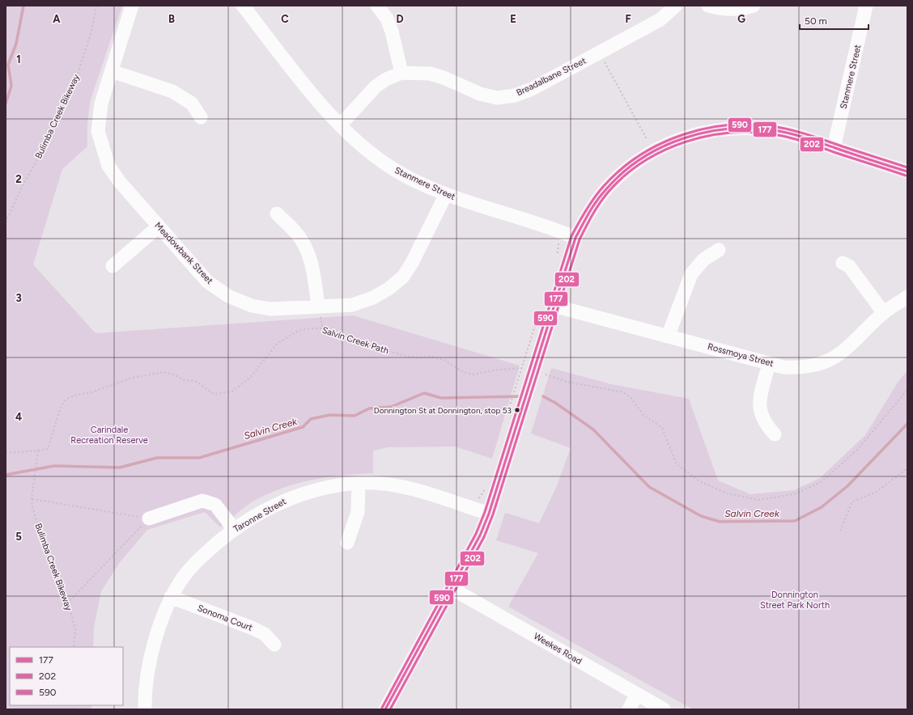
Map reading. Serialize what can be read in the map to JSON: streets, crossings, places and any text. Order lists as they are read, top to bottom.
{
  "streets": {
    "street": [
      "Breadalbane Street",
      "Stanmere Street",
      "Meadowbank Street",
      "Rossmoya Street",
      "Taronne Street",
      "Sonoma Court",
      "Weekes Road"
    ],
    "path": ["Bulimba Creek Bikeway", "Salvin Creek Path"]
  },
  "crossings": [
    ["Breadalbane Street", "Stanmere Street"],
    ["Stanmere Street", "Meadowbank Street"],
    ["Bulimba Creek Bikeway", "Salvin Creek Path"],
    ["Taronne Street", "Sonoma Court"]
  ],
  "water": ["Salvin Creek"],
  "parks": ["Carindale Recreation Reserve", "Donnington Street Park North"],
  "places": ["Donnington St at Donnington, stop 53"],
  "lines": ["transit line 590", "transit line 177", "transit line 202"],
  "legend": ["177", "202", "590"],
  "scale_bar": "50 m",
  "grid": {
    "columns": [
      "A",
      "B",
      "C",
      "D",
      "E",
      "F",
      "G"
    ],
    "rows": [
      "1",
      "2",
      "3",
      "4",
      "5"
    ]
  }
}
